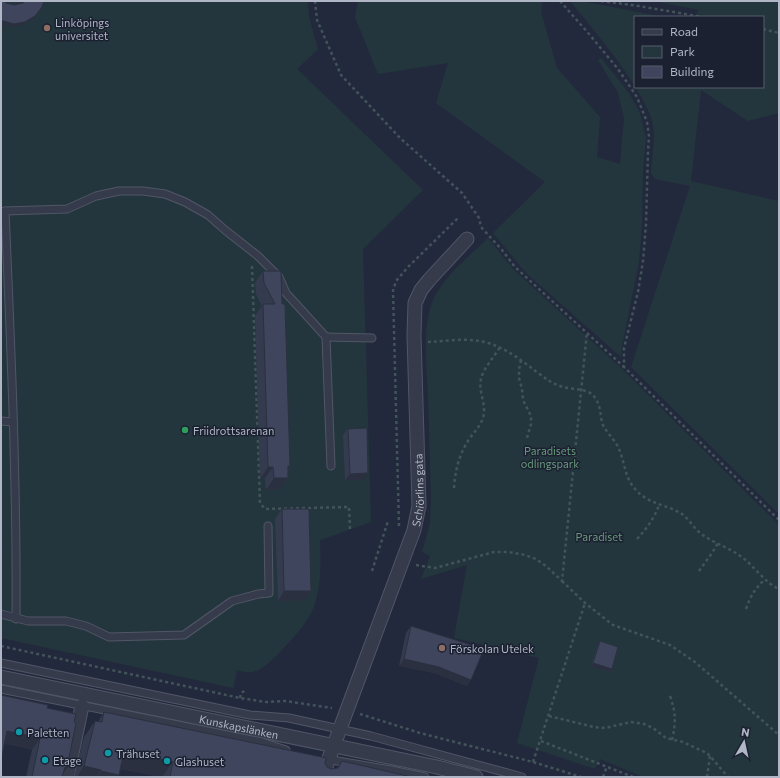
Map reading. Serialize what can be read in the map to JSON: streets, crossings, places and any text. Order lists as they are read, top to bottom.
{
  "streets": {
    "street": ["Schiörlins gata", "Kunskapslänken"]
  },
  "crossings": [
    ["Schiörlins gata", "Kunskapslänken"]
  ],
  "parks": ["Paradisets odlingspark", "Paradiset"],
  "places": [
    "Linköpings universitet",
    "Friidrottsarenan",
    "Förskolan Utelek",
    "Paletten",
    "Trähuset",
    "Etage",
    "Glashuset"
  ],
  "legend": ["Road", "Park", "Building"],
  "north": "top"
}
